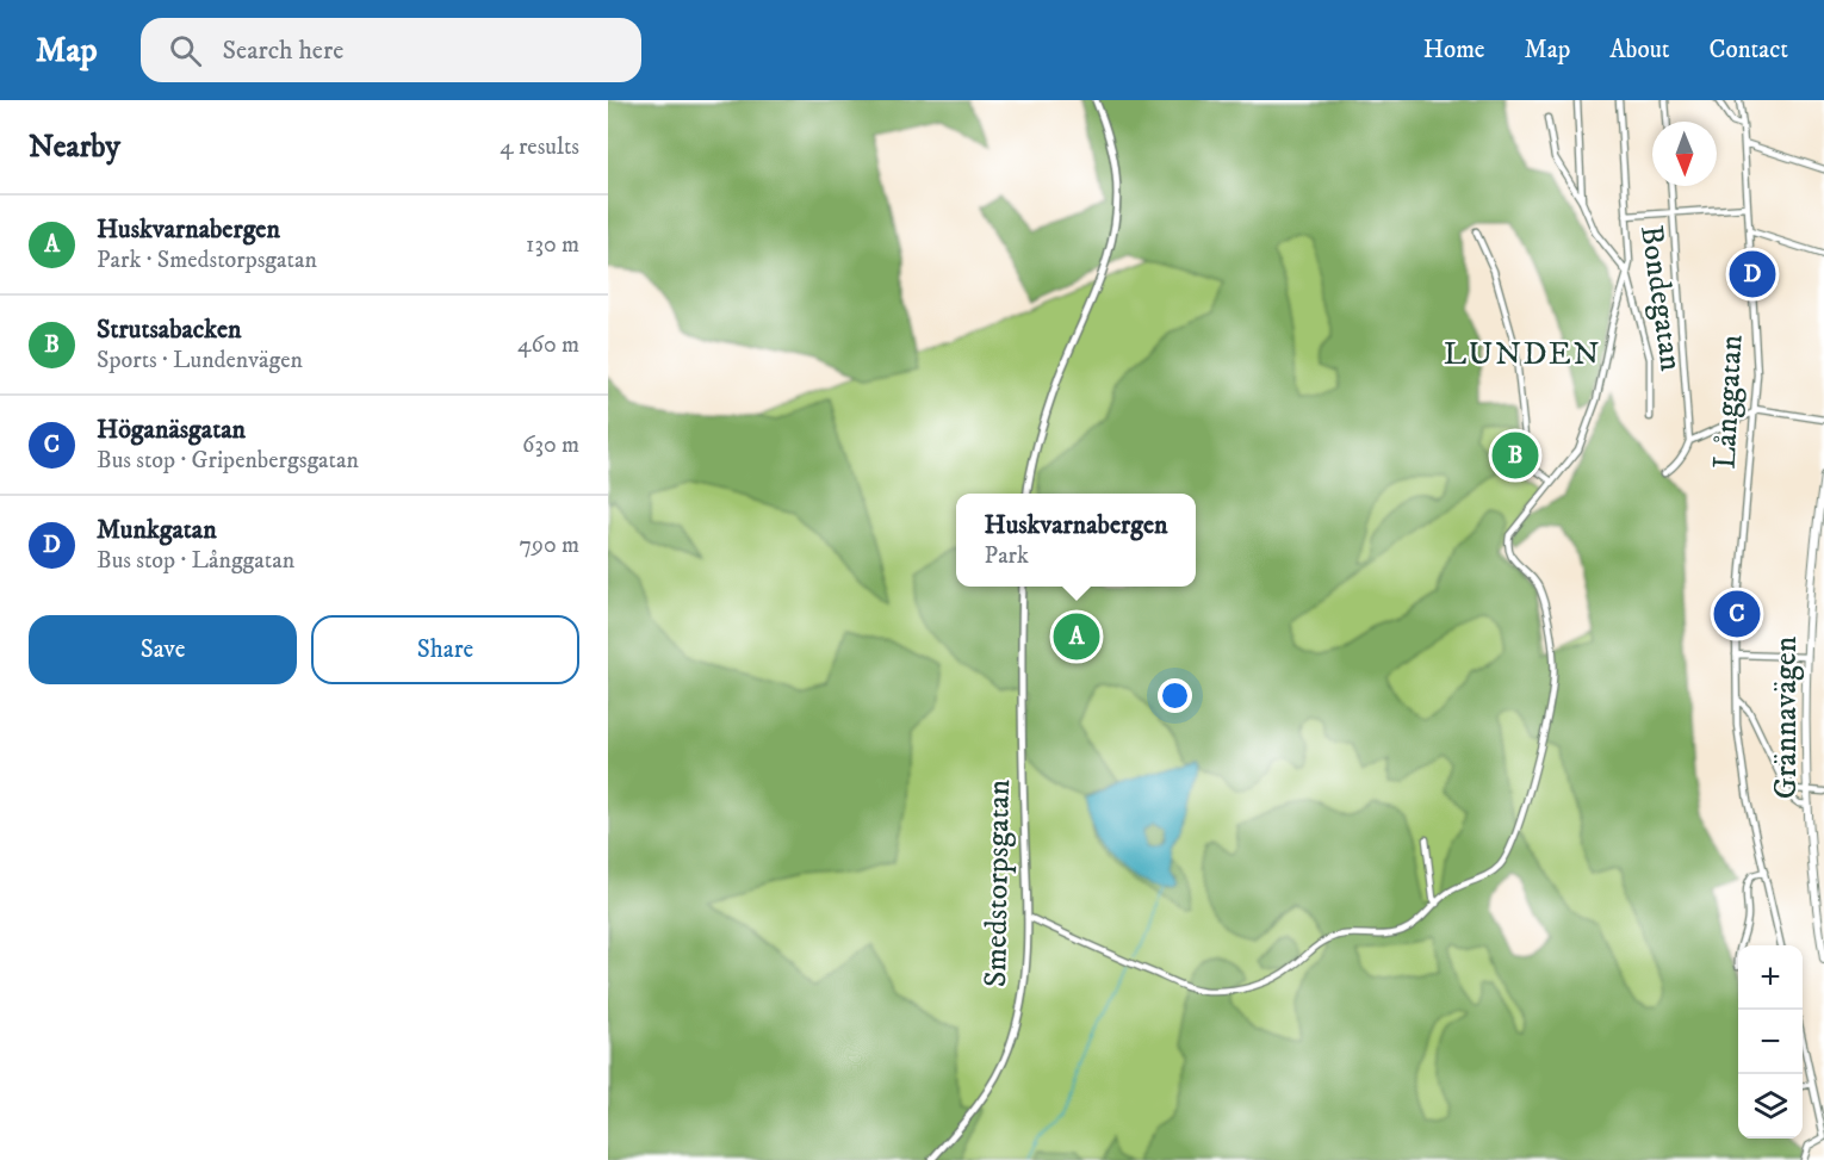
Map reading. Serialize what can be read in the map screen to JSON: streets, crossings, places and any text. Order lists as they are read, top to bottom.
{
  "streets": {
    "main road": ["Grännavägen"],
    "street": ["Bondegatan", "Långgatan", "Smedstorpsgatan"]
  },
  "districts": ["LUNDEN"],
  "north": "bottom",
  "page": {
    "header": "Map",
    "search": "Search here",
    "nav": [
      "Home",
      "Map",
      "About",
      "Contact"
    ],
    "heading": ["Nearby", "4 results"],
    "list": [
      {
        "mark": "A",
        "name": "Huskvarnabergen",
        "note": "Park · Smedstorpsgatan",
        "value": "130 m"
      },
      {
        "mark": "B",
        "name": "Strutsabacken",
        "note": "Sports · Lundenvägen",
        "value": "460 m"
      },
      {
        "mark": "C",
        "name": "Höganäsgatan",
        "note": "Bus stop · Gripenbergsgatan",
        "value": "630 m"
      },
      {
        "mark": "D",
        "name": "Munkgatan",
        "note": "Bus stop · Långgatan",
        "value": "790 m"
      }
    ],
    "pins": [
      "D",
      "B",
      "C",
      "A"
    ],
    "popup": ["Huskvarnabergen", "Park"],
    "buttons": ["Save", "Share"],
    "map_buttons": ["+", "−"]
  }
}
